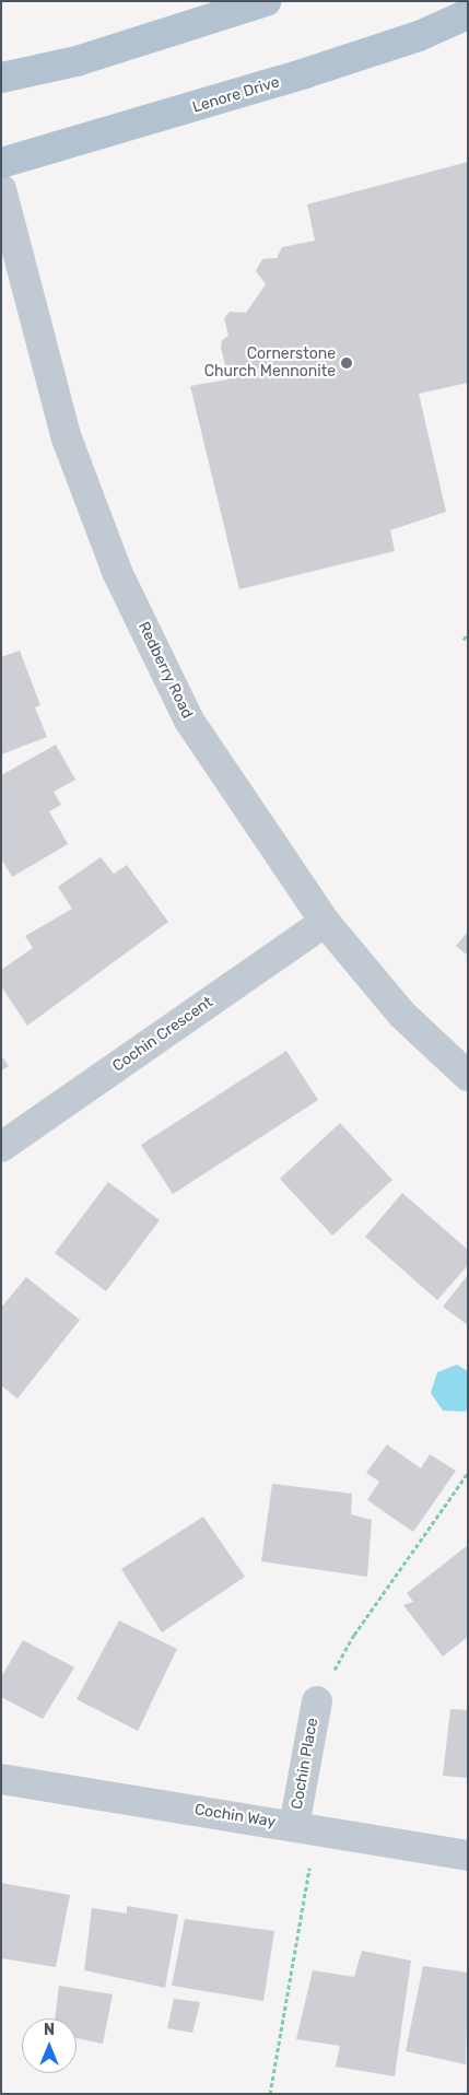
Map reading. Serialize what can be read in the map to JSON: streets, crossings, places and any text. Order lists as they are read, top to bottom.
{
  "streets": {
    "main road": ["Lenore Drive"],
    "street": [
      "Redberry Road",
      "Cochin Crescent",
      "Cochin Place",
      "Cochin Way"
    ]
  },
  "crossings": [
    ["Redberry Road", "Cochin Crescent"],
    ["Cochin Place", "Cochin Way"]
  ],
  "places": ["Cornerstone Church Mennonite"],
  "north": "top"
}
